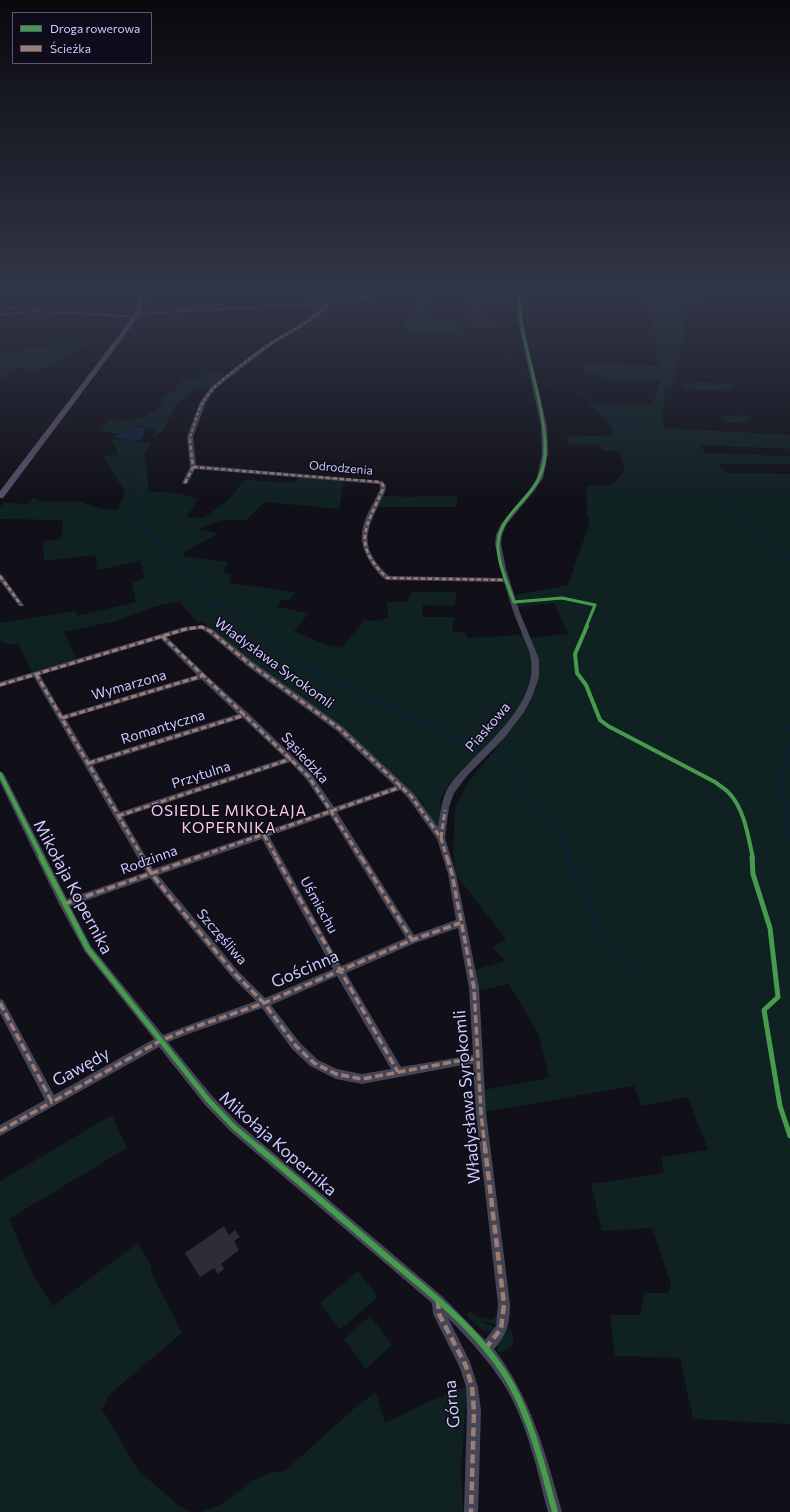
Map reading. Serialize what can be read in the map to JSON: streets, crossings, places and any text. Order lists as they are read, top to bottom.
{
  "streets": {
    "street": [
      "Odrodzenia",
      "Władysława Syrokomli",
      "Wymarzona",
      "Romantyczna",
      "Piaskowa",
      "Sąsiedzka",
      "Przytulna",
      "Rodzinna",
      "Mikołaja Kopernika",
      "Uśmiechu",
      "Szczęśliwa",
      "Gościnna",
      "Gawędy",
      "Górna"
    ]
  },
  "crossings": [
    ["Odrodzenia", "Piaskowa"],
    ["Władysława Syrokomli", "Piaskowa"],
    ["Władysława Syrokomli", "Sąsiedzka"],
    ["Władysława Syrokomli", "Rodzinna"],
    ["Władysława Syrokomli", "Mikołaja Kopernika"],
    ["Władysława Syrokomli", "Szczęśliwa"],
    ["Władysława Syrokomli", "Gościnna"],
    ["Wymarzona", "Sąsiedzka"],
    ["Wymarzona", "Szczęśliwa"],
    ["Romantyczna", "Sąsiedzka"],
    ["Romantyczna", "Szczęśliwa"],
    ["Sąsiedzka", "Przytulna"],
    ["Sąsiedzka", "Rodzinna"],
    ["Sąsiedzka", "Gościnna"],
    ["Przytulna", "Szczęśliwa"],
    ["Rodzinna", "Mikołaja Kopernika"],
    ["Rodzinna", "Uśmiechu"],
    ["Rodzinna", "Szczęśliwa"],
    ["Mikołaja Kopernika", "Gościnna"],
    ["Mikołaja Kopernika", "Gawędy"],
    ["Mikołaja Kopernika", "Górna"],
    ["Uśmiechu", "Szczęśliwa"],
    ["Uśmiechu", "Gościnna"],
    ["Szczęśliwa", "Gościnna"],
    ["Gościnna", "Gawędy"]
  ],
  "districts": ["OSIEDLE MIKOŁAJA KOPERNIKA"],
  "legend": ["Droga rowerowa", "Ścieżka"]
}
